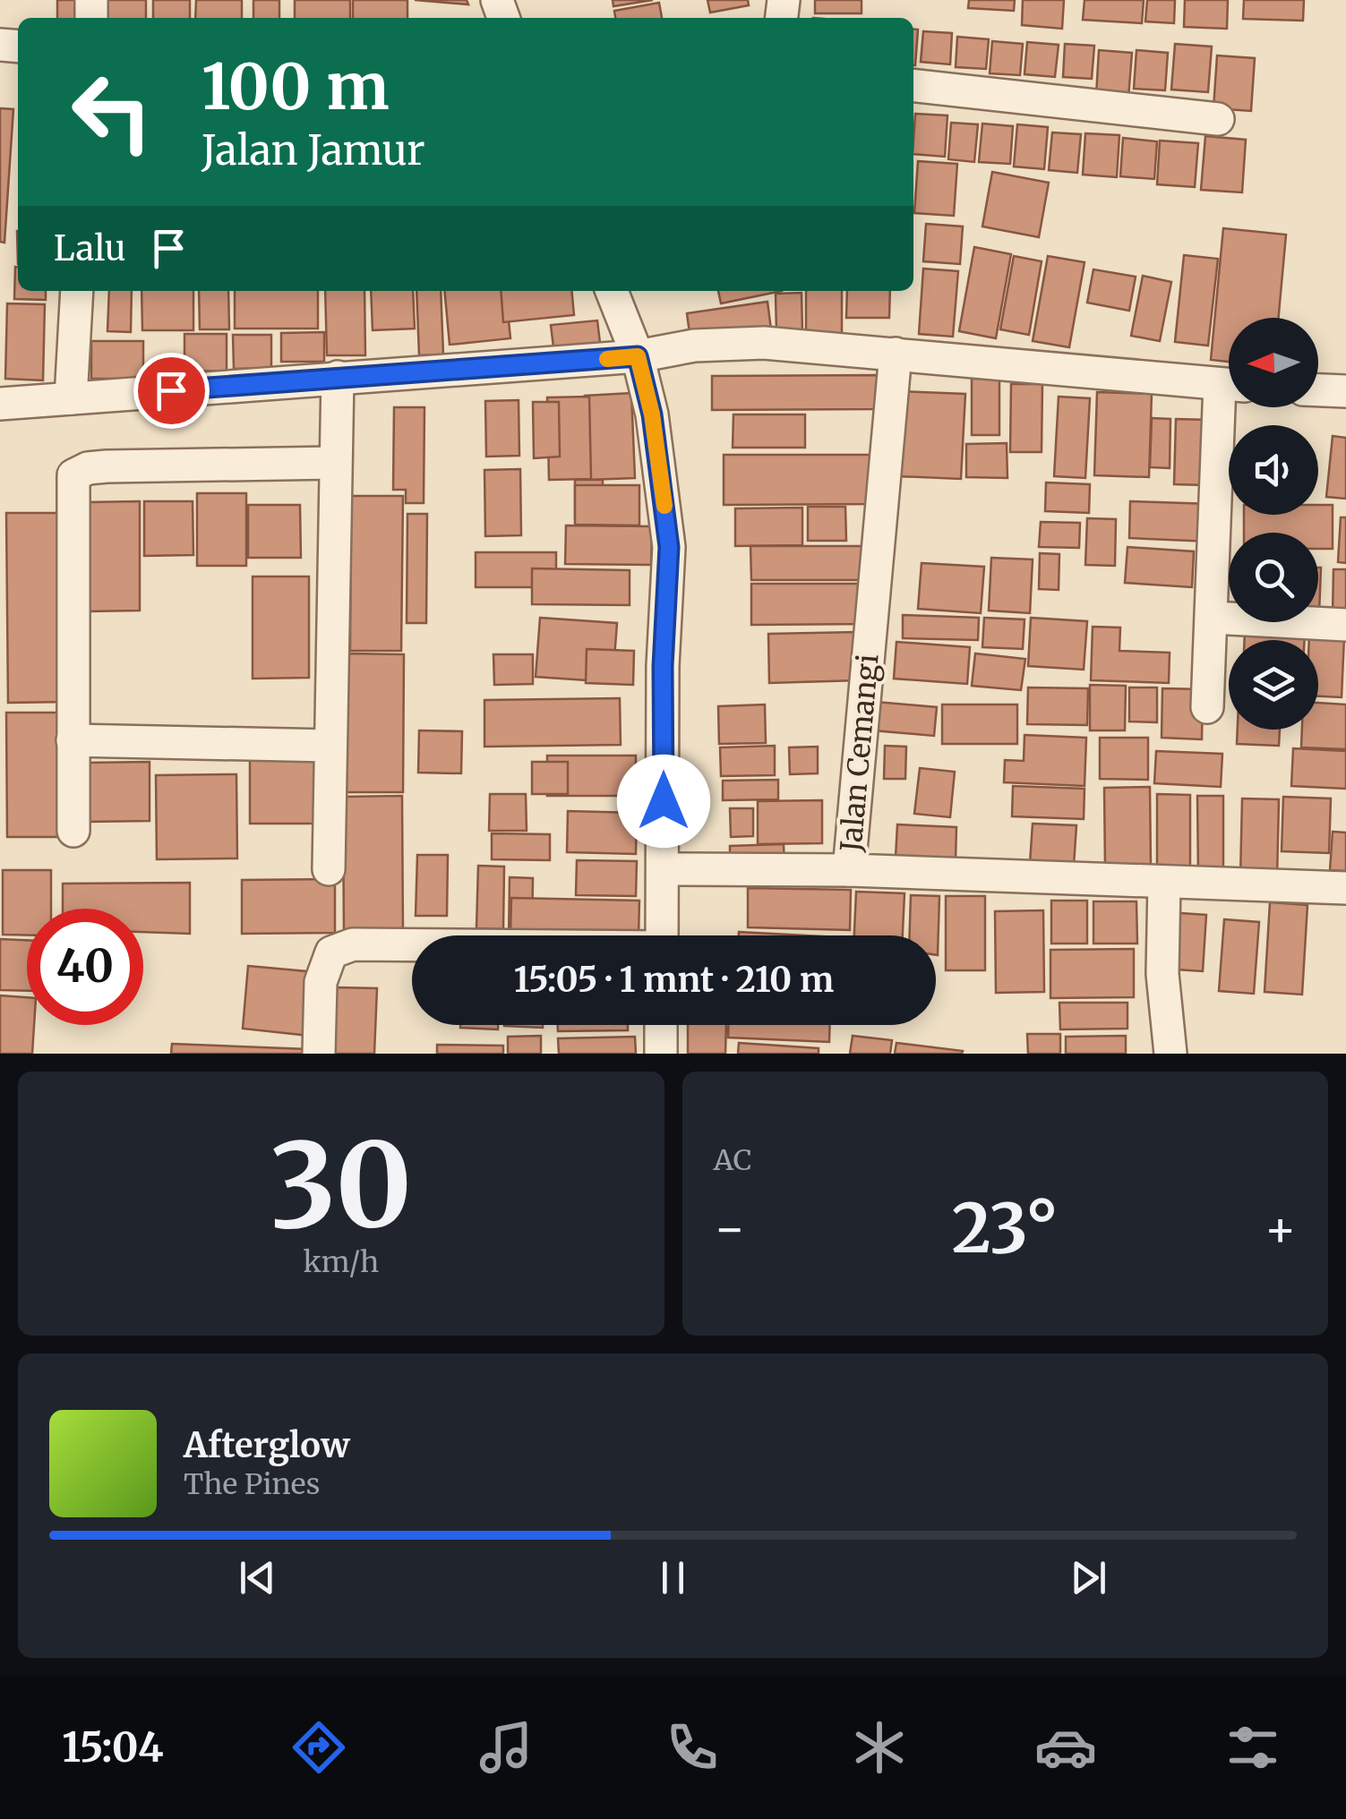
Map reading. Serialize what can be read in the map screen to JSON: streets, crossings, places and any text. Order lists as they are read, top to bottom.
{
  "streets": {
    "street": ["Jalan Cemangi"]
  },
  "north": "left",
  "page": {
    "turn": ["100 m", "Jalan Jamur"],
    "then": "Lalu",
    "limit": "40",
    "trip": "15:05 · 1 mnt · 210 m",
    "tile": [
      ["30", "km/h"],
      "AC"
    ],
    "heat": ["−", "23°", "+"],
    "song": ["Afterglow", "The Pines"],
    "tabs": "15:04"
  }
}
